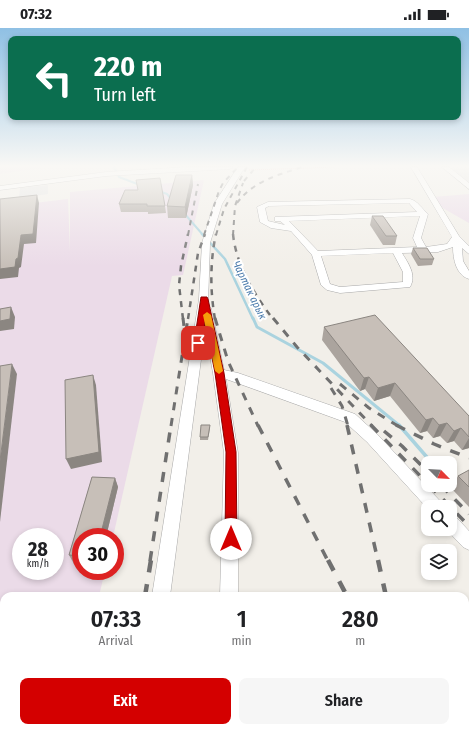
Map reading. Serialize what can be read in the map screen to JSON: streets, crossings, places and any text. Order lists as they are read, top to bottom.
{
  "water": ["Чартак арык"],
  "north": "bottom right",
  "page": {
    "status": "07:32",
    "turn": ["220 m", "Turn left"],
    "speed": "28 km/h",
    "limit": "30",
    "eta": [
      "07:33",
      "Arrival",
      "1",
      "min",
      "280",
      "m"
    ],
    "buttons": ["Exit", "Share"]
  }
}
